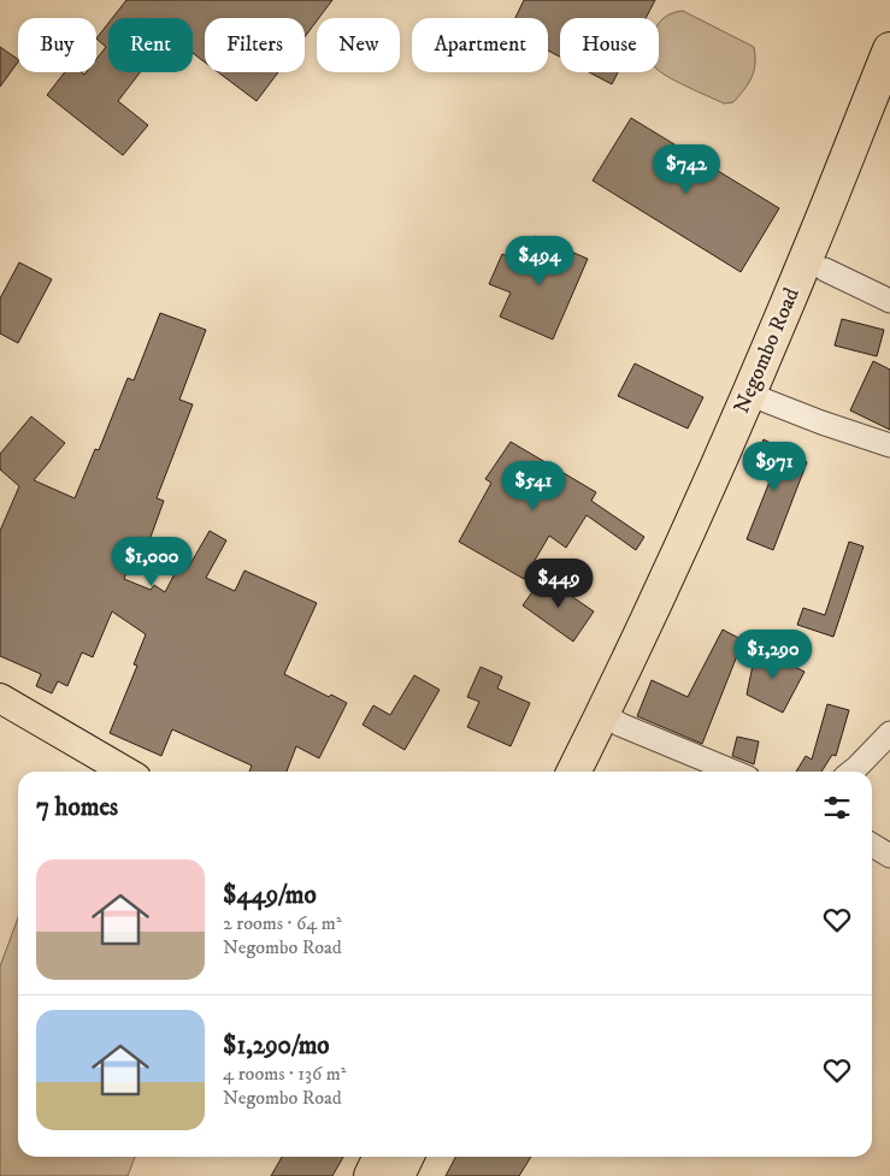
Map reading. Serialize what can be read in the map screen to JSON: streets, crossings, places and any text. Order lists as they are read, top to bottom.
{
  "streets": {
    "highway": ["Negombo Road"]
  },
  "page": {
    "chip": [
      "Buy",
      "Rent",
      "Filters",
      "New",
      "Apartment",
      "House"
    ],
    "price": [
      "$742",
      "$494",
      "$971",
      "$541",
      "$1,000",
      "$449",
      "$1,290"
    ],
    "heading": "7 homes",
    "list": [
      {
        "name": "$449/mo",
        "note": "2 rooms · 64 m² · Negombo Road"
      },
      {
        "name": "$1,290/mo",
        "note": "4 rooms · 136 m² · Negombo Road"
      }
    ]
  }
}
